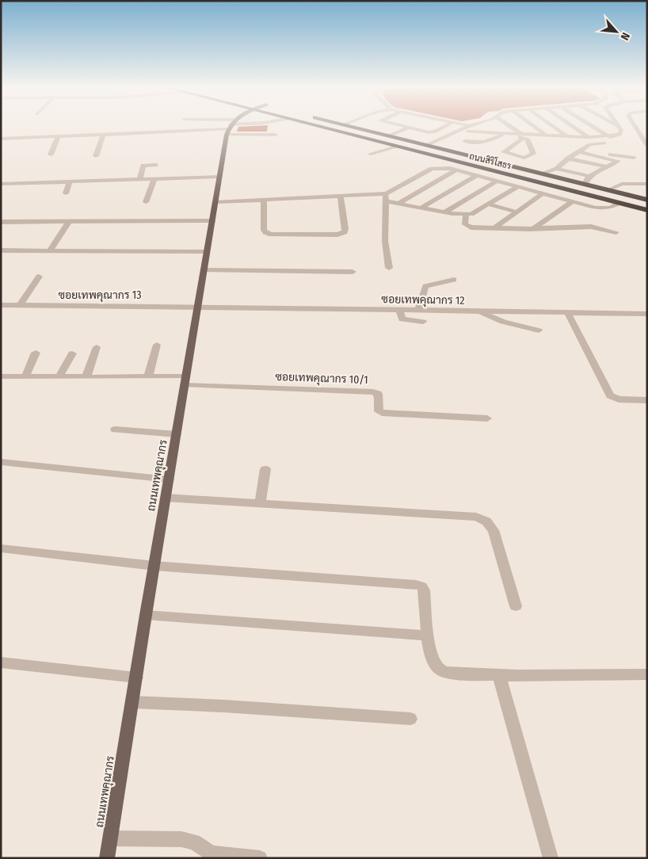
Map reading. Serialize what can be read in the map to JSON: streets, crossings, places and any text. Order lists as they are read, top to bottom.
{
  "streets": {
    "highway": ["ถนนสิริโสธร"],
    "main road": ["ถนนเทพคุณากร"],
    "street": ["ซอยเทพคุณากร 13", "ซอยเทพคุณากร 12", "ซอยเทพคุณากร 10/1"]
  },
  "crossings": [
    ["ซอยเทพคุณากร 13", "ซอยเทพคุณากร 12"],
    ["ซอยเทพคุณากร 13", "ถนนเทพคุณากร"],
    ["ซอยเทพคุณากร 12", "ถนนเทพคุณากร"],
    ["ซอยเทพคุณากร 10/1", "ถนนเทพคุณากร"]
  ],
  "north": "bottom right"
}
